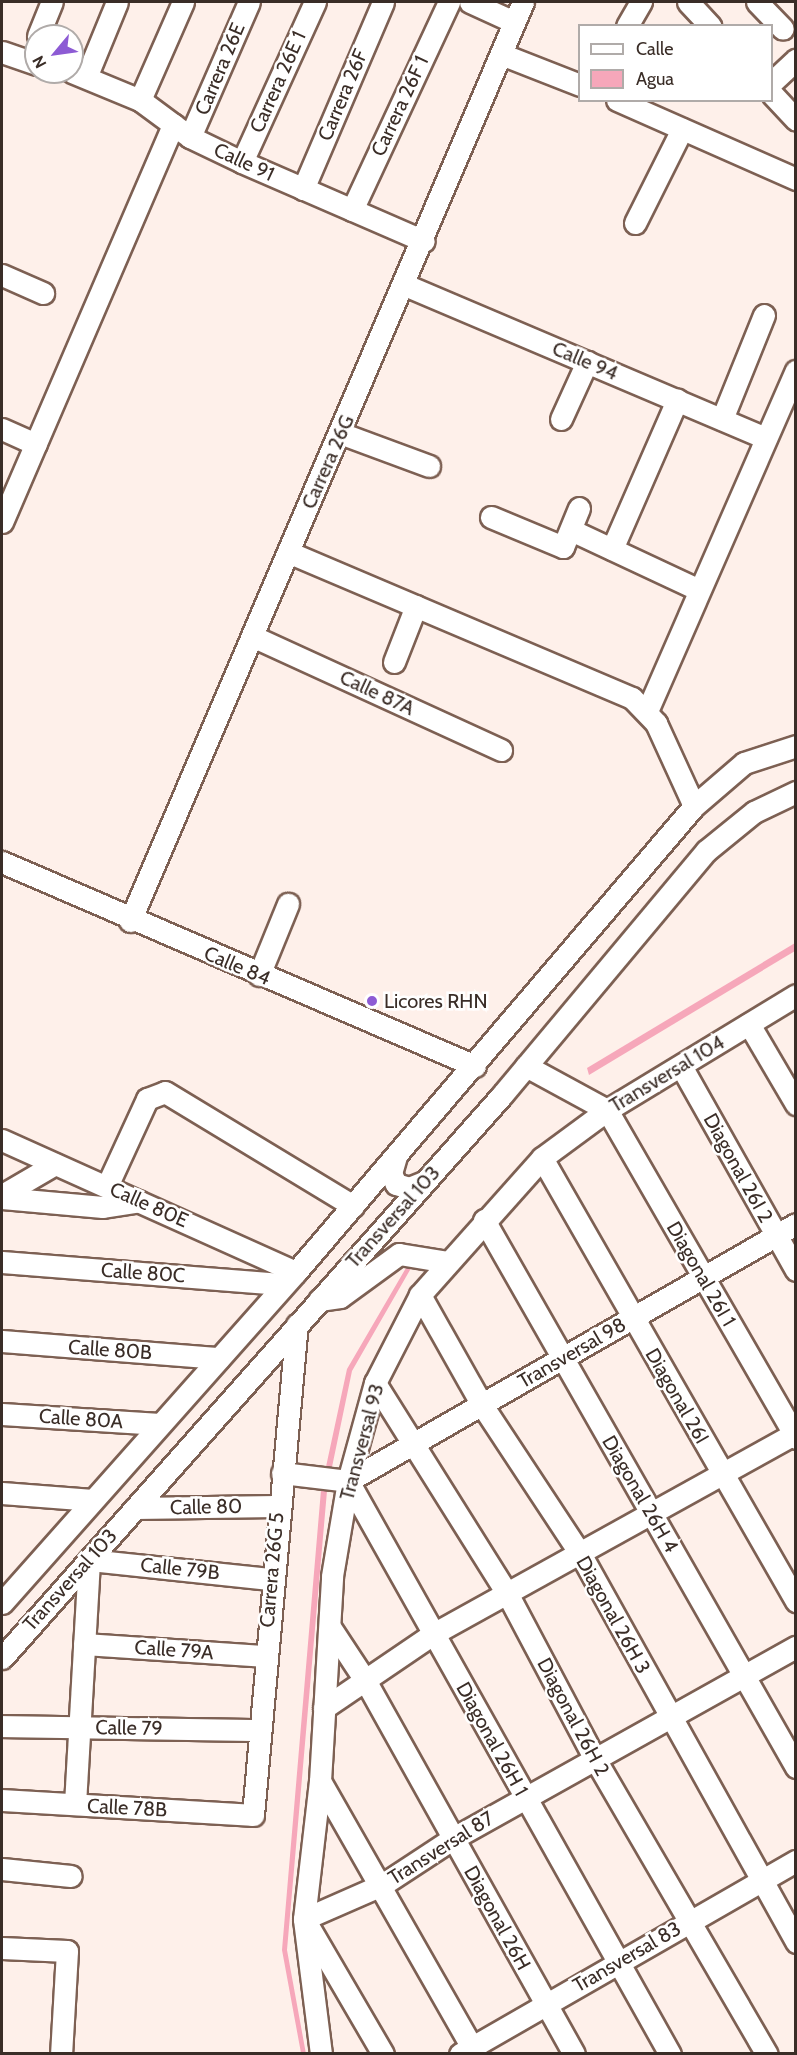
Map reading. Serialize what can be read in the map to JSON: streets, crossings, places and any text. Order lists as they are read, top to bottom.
{
  "streets": {
    "street": [
      "Carrera 26E",
      "Carrera 26E 1",
      "Carrera 26F",
      "Carrera 26F 1",
      "Calle 91",
      "Calle 94",
      "Carrera 26G",
      "Calle 87A",
      "Calle 84",
      "Transversal 104",
      "Diagonal 26I 2",
      "Calle 80E",
      "Transversal 103",
      "Calle 80C",
      "Diagonal 26I 1",
      "Calle 80B",
      "Transversal 98",
      "Diagonal 26I",
      "Calle 80A",
      "Transversal 93",
      "Diagonal 26H 4",
      "Calle 80",
      "Calle 79B",
      "Carrera 26G 5",
      "Diagonal 26H 3",
      "Calle 79A",
      "Diagonal 26H 2",
      "Calle 79",
      "Diagonal 26H 1",
      "Calle 78B",
      "Transversal 87",
      "Diagonal 26H",
      "Transversal 83"
    ]
  },
  "crossings": [
    ["Carrera 26E", "Calle 91"],
    ["Carrera 26E 1", "Calle 91"],
    ["Carrera 26F", "Calle 91"],
    ["Carrera 26F 1", "Calle 91"],
    ["Calle 91", "Carrera 26G"],
    ["Calle 94", "Carrera 26G"],
    ["Carrera 26G", "Calle 87A"],
    ["Carrera 26G", "Calle 84"],
    ["Calle 84", "Transversal 103"],
    ["Transversal 104", "Diagonal 26I 2"],
    ["Transversal 104", "Diagonal 26I 1"],
    ["Transversal 104", "Diagonal 26I"],
    ["Transversal 104", "Transversal 93"],
    ["Diagonal 26I 2", "Transversal 98"],
    ["Calle 80E", "Transversal 103"],
    ["Calle 80E", "Calle 80C"],
    ["Transversal 103", "Calle 80C"],
    ["Transversal 103", "Calle 80B"],
    ["Transversal 103", "Calle 80A"],
    ["Transversal 103", "Calle 80"],
    ["Transversal 103", "Calle 79B"],
    ["Transversal 103", "Carrera 26G 5"],
    ["Diagonal 26I 1", "Transversal 98"],
    ["Transversal 98", "Diagonal 26I"],
    ["Transversal 98", "Transversal 93"],
    ["Transversal 98", "Diagonal 26H 4"],
    ["Transversal 98", "Diagonal 26H 3"],
    ["Transversal 98", "Diagonal 26H 2"],
    ["Transversal 98", "Diagonal 26H 1"],
    ["Diagonal 26I", "Transversal 93"],
    ["Transversal 93", "Diagonal 26H 4"],
    ["Transversal 93", "Diagonal 26H 3"],
    ["Transversal 93", "Diagonal 26H 2"],
    ["Transversal 93", "Diagonal 26H 1"],
    ["Transversal 93", "Transversal 87"],
    ["Transversal 93", "Diagonal 26H"],
    ["Diagonal 26H 4", "Transversal 87"],
    ["Calle 80", "Carrera 26G 5"],
    ["Calle 79B", "Carrera 26G 5"],
    ["Carrera 26G 5", "Calle 79A"],
    ["Carrera 26G 5", "Calle 79"],
    ["Carrera 26G 5", "Calle 78B"],
    ["Diagonal 26H 3", "Transversal 87"],
    ["Diagonal 26H 3", "Transversal 83"],
    ["Diagonal 26H 2", "Transversal 87"],
    ["Diagonal 26H 2", "Transversal 83"],
    ["Diagonal 26H 1", "Transversal 87"],
    ["Diagonal 26H 1", "Transversal 83"],
    ["Transversal 87", "Diagonal 26H"],
    ["Diagonal 26H", "Transversal 83"]
  ],
  "places": ["Licores RHN"],
  "legend": ["Calle", "Agua"],
  "north": "bottom left"
}
